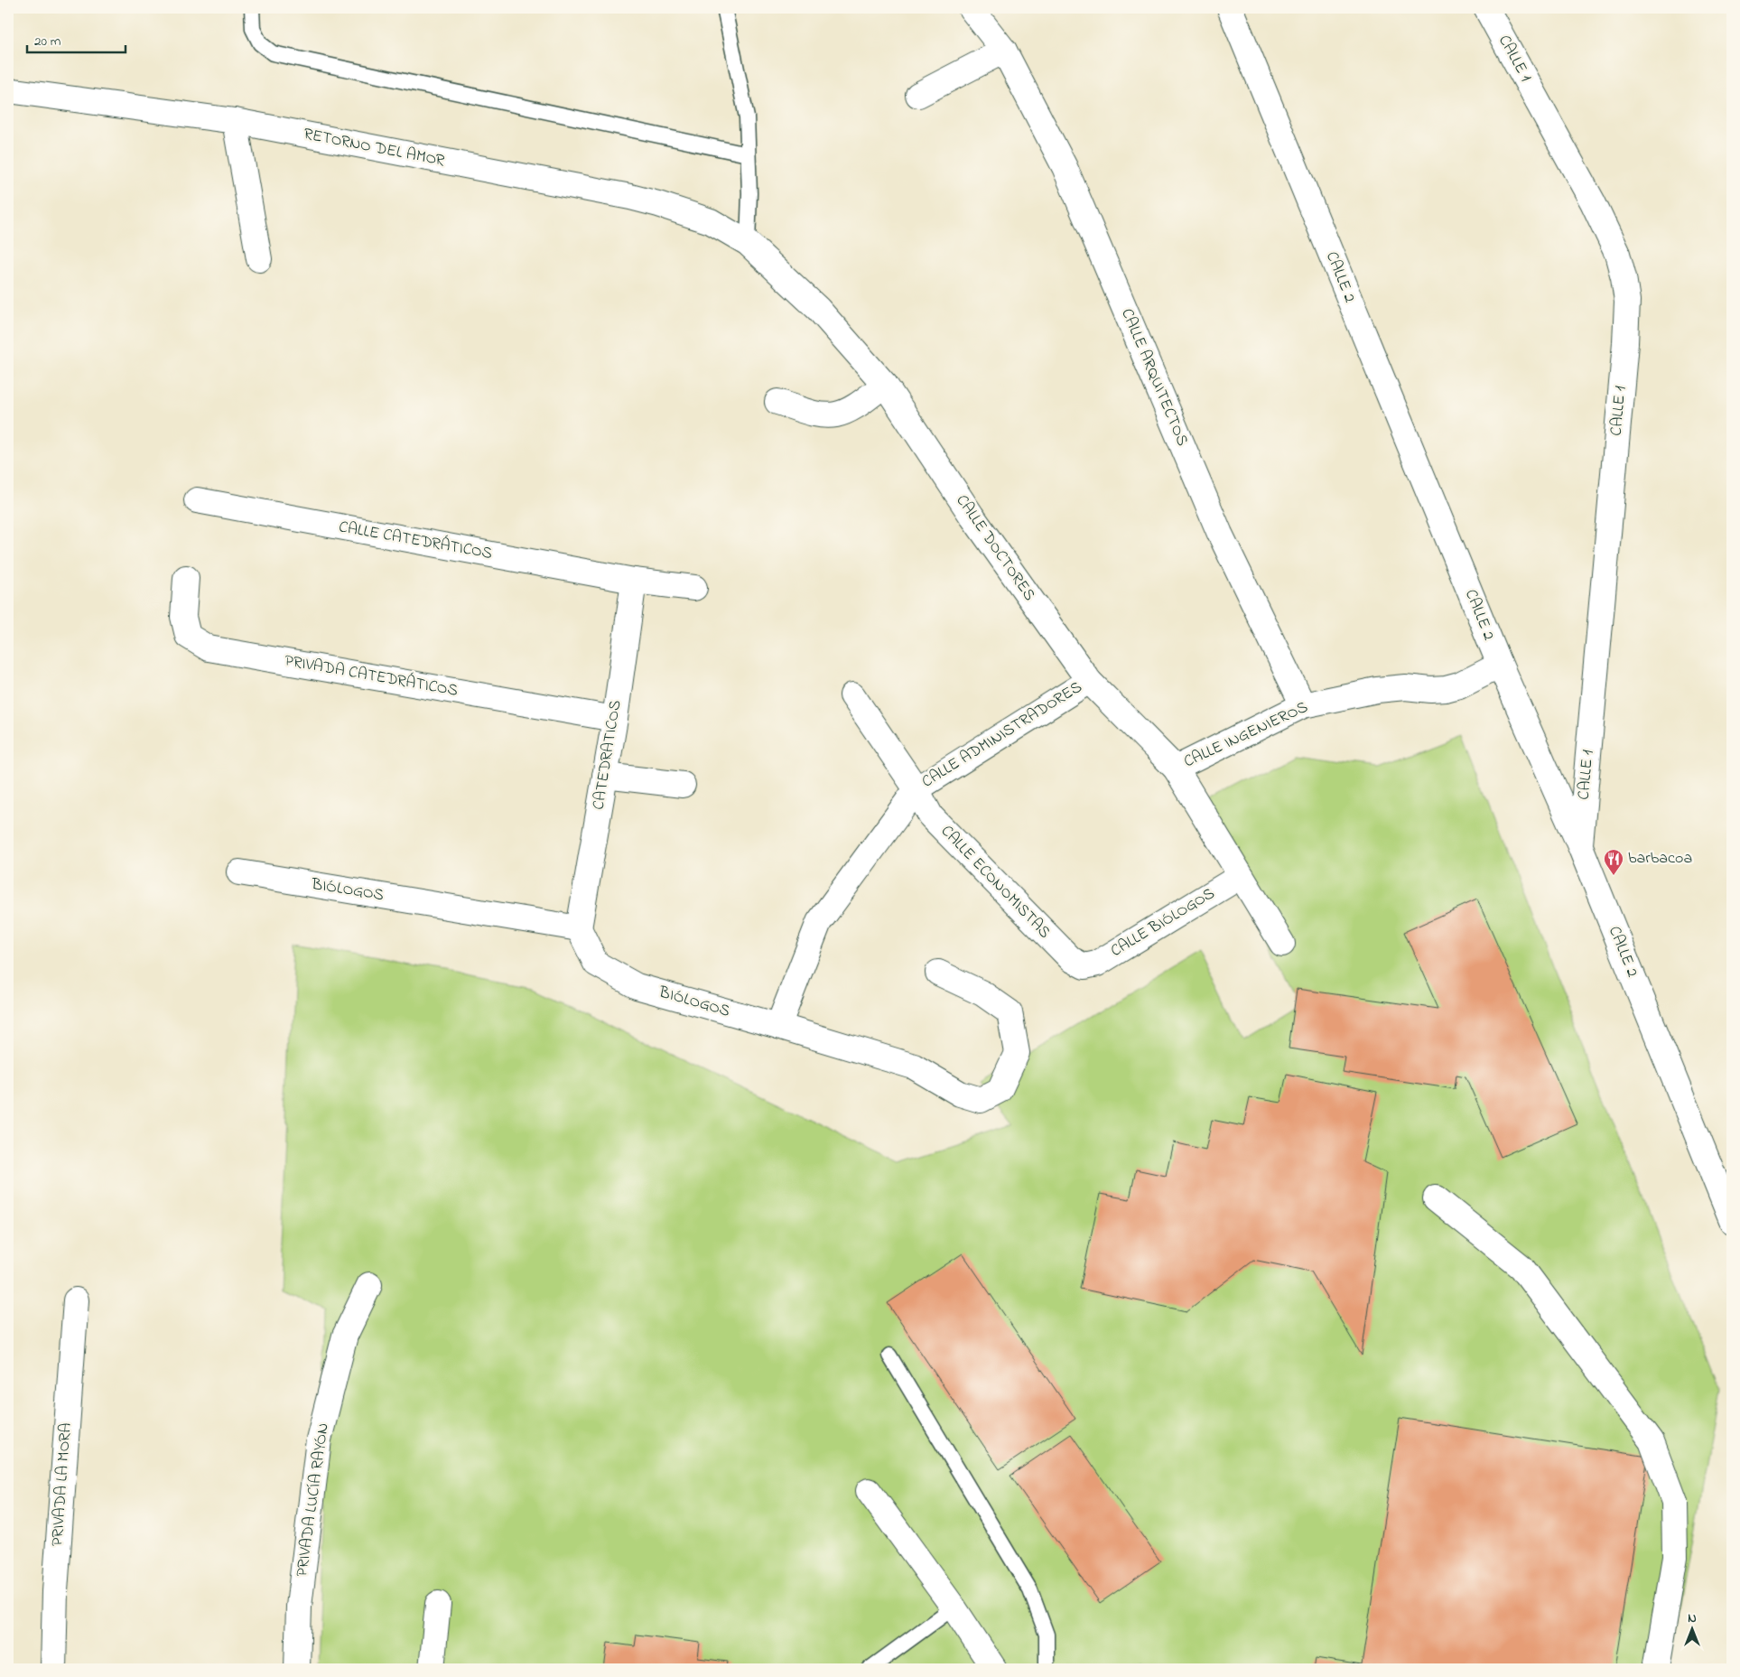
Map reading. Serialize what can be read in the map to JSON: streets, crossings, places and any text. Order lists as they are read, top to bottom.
{
  "streets": {
    "street": [
      "CALLE 1",
      "RETORNO DEL AMOR",
      "CALLE 2",
      "CALLE ARQUITECTOS",
      "CALLE CATEDRÁTICOS",
      "CALLE DOCTORES",
      "PRIVADA CATEDRÁTICOS",
      "CALLE ADMINISTRADORES",
      "CALLE INGENIEROS",
      "CATEDRATICOS",
      "CALLE ECONOMISTAS",
      "BIÓLOGOS",
      "CALLE BIÓLOGOS",
      "PRIVADA LA MORA",
      "PRIVADA LUCÍA RAYÓN"
    ]
  },
  "crossings": [
    ["CALLE 1", "CALLE 2"],
    ["RETORNO DEL AMOR", "CALLE DOCTORES"],
    ["CALLE 2", "CALLE INGENIEROS"],
    ["CALLE ARQUITECTOS", "CALLE INGENIEROS"],
    ["CALLE CATEDRÁTICOS", "CATEDRATICOS"],
    ["CALLE DOCTORES", "CALLE ADMINISTRADORES"],
    ["CALLE DOCTORES", "CALLE INGENIEROS"],
    ["CALLE DOCTORES", "CALLE BIÓLOGOS"],
    ["PRIVADA CATEDRÁTICOS", "CATEDRATICOS"],
    ["CALLE ADMINISTRADORES", "CALLE ECONOMISTAS"],
    ["CATEDRATICOS", "BIÓLOGOS"],
    ["CALLE ECONOMISTAS", "CALLE BIÓLOGOS"]
  ],
  "places": {
    "restaurant": ["barbacoa"]
  },
  "scale_bar": "20 m",
  "north": "top"
}
